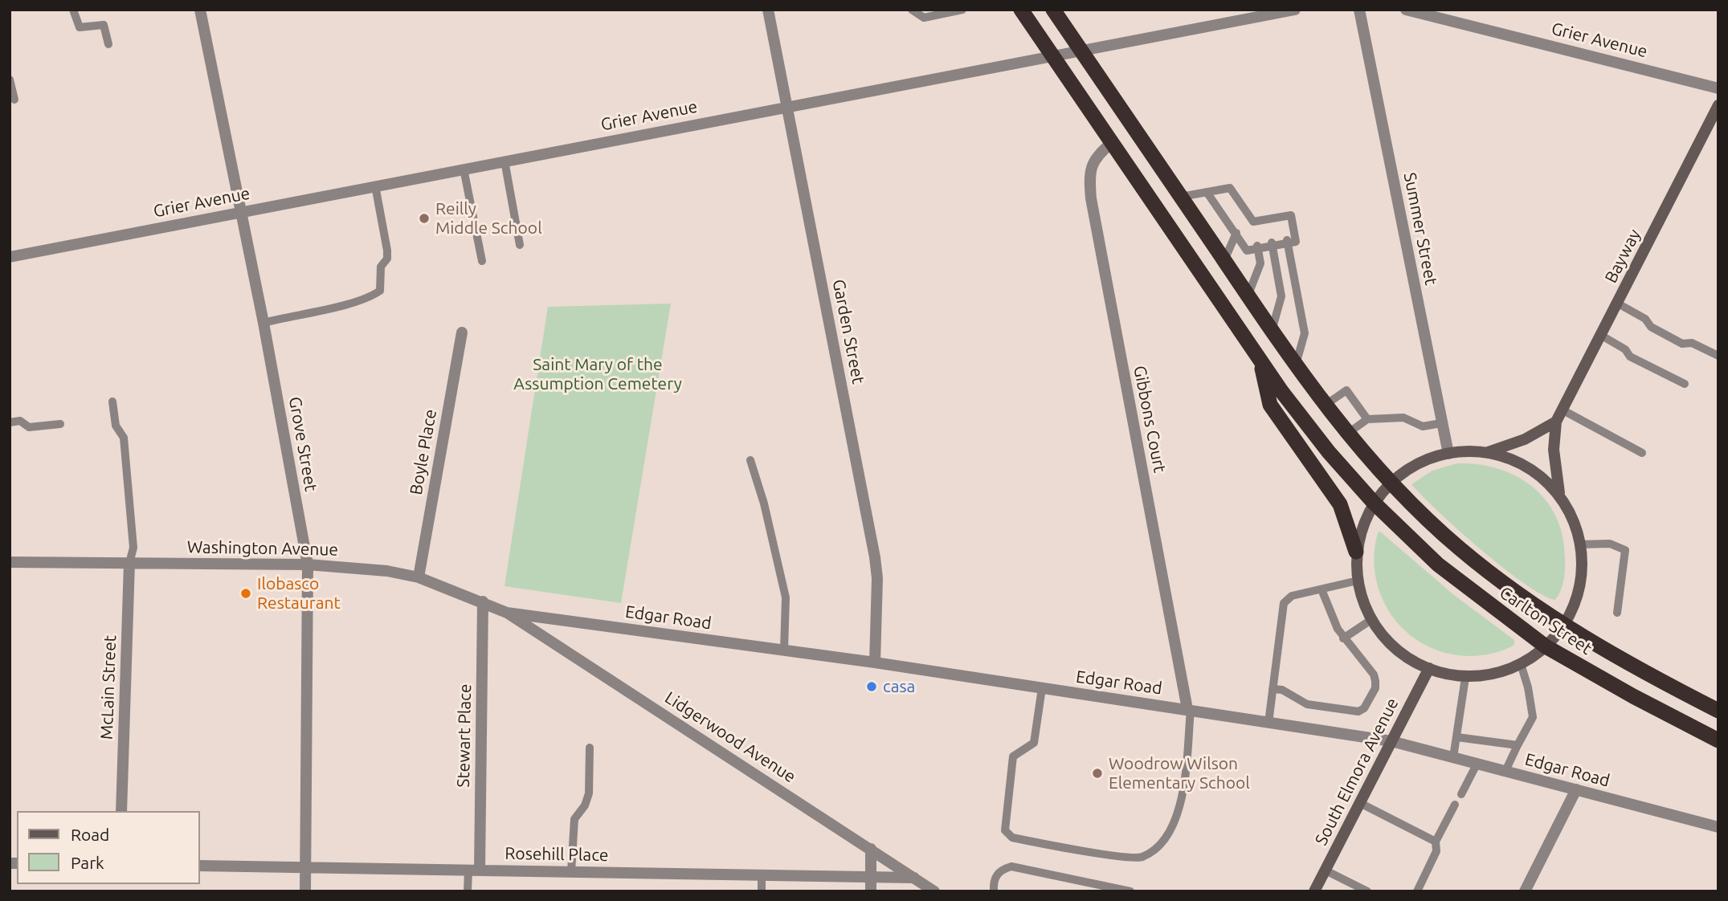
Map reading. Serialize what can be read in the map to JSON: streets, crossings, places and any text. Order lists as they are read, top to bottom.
{
  "streets": {
    "highway": ["Carlton Street"],
    "main road": ["Bayway", "South Elmora Avenue"],
    "street": [
      "Grier Avenue",
      "Summer Street",
      "Garden Street",
      "Gibbons Court",
      "Grove Street",
      "Boyle Place",
      "Washington Avenue",
      "Edgar Road",
      "McLain Street",
      "Stewart Place",
      "Lidgerwood Avenue",
      "Rosehill Place"
    ]
  },
  "crossings": [
    ["Grier Avenue", "Garden Street"],
    ["Grier Avenue", "Grove Street"],
    ["Grier Avenue", "Carlton Street"],
    ["Garden Street", "Edgar Road"],
    ["Gibbons Court", "Edgar Road"],
    ["Gibbons Court", "Carlton Street"],
    ["Grove Street", "Washington Avenue"],
    ["Grove Street", "Rosehill Place"],
    ["Boyle Place", "Washington Avenue"],
    ["Washington Avenue", "Edgar Road"],
    ["Washington Avenue", "McLain Street"],
    ["Washington Avenue", "Stewart Place"],
    ["Washington Avenue", "Lidgerwood Avenue"],
    ["Edgar Road", "Lidgerwood Avenue"],
    ["Edgar Road", "South Elmora Avenue"],
    ["Stewart Place", "Rosehill Place"],
    ["Lidgerwood Avenue", "Rosehill Place"]
  ],
  "parks": ["Saint Mary of the Assumption Cemetery"],
  "places": [
    "Reilly Middle School",
    "Ilobasco Restaurant",
    "casa",
    "Woodrow Wilson Elementary School"
  ],
  "legend": ["Road", "Park"]
}
